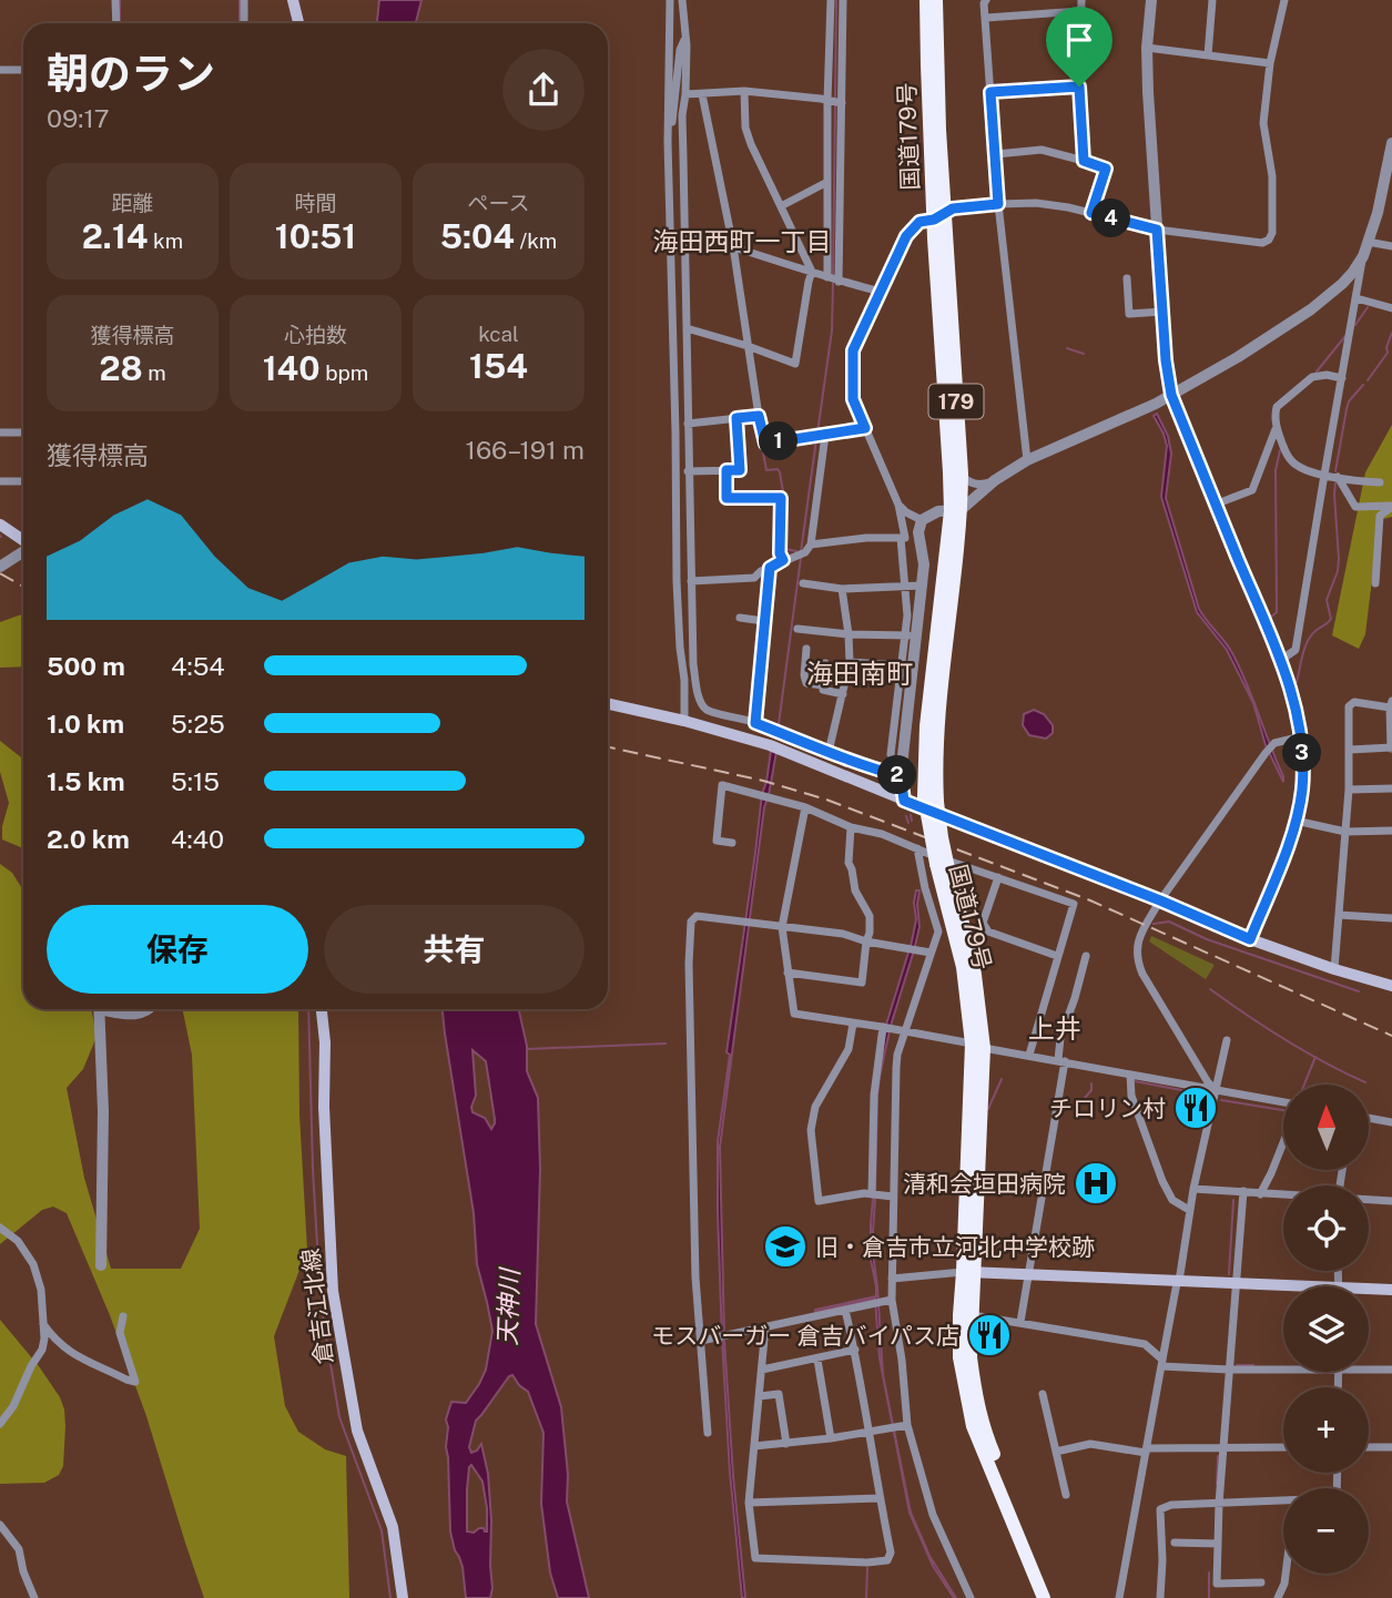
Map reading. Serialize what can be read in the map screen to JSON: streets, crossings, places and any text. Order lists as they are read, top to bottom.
{
  "streets": {
    "highway": ["国道179号", "179"],
    "main road": ["倉吉江北線"]
  },
  "districts": ["海田西町一丁目", "海田南町", "上井"],
  "water": ["天神川"],
  "places": {
    "restaurant": ["チロリン村", "モスバーガー 倉吉バイパス店"],
    "hospital": ["清和会垣田病院"],
    "school or university": ["旧・倉吉市立河北中学校跡"]
  },
  "north": "top",
  "page": {
    "heading": ["朝のラン", "09:17"],
    "stats": [
      ["距離", "2.14 km"],
      ["時間", "10:51"],
      ["ペース", "5:04 /km"],
      ["獲得標高", "28 m"],
      ["心拍数", "140 bpm"],
      ["kcal", "154"]
    ],
    "pins": [
      "4",
      "1",
      "3",
      "2"
    ],
    "chart": ["獲得標高", "166–191 m"],
    "list": [
      {
        "name": "500 m",
        "note": "4:54"
      },
      {
        "name": "1.0 km",
        "note": "5:25"
      },
      {
        "name": "1.5 km",
        "note": "5:15"
      },
      {
        "name": "2.0 km",
        "note": "4:40"
      }
    ],
    "buttons": ["保存", "共有"],
    "map_buttons": ["+", "−"]
  }
}
